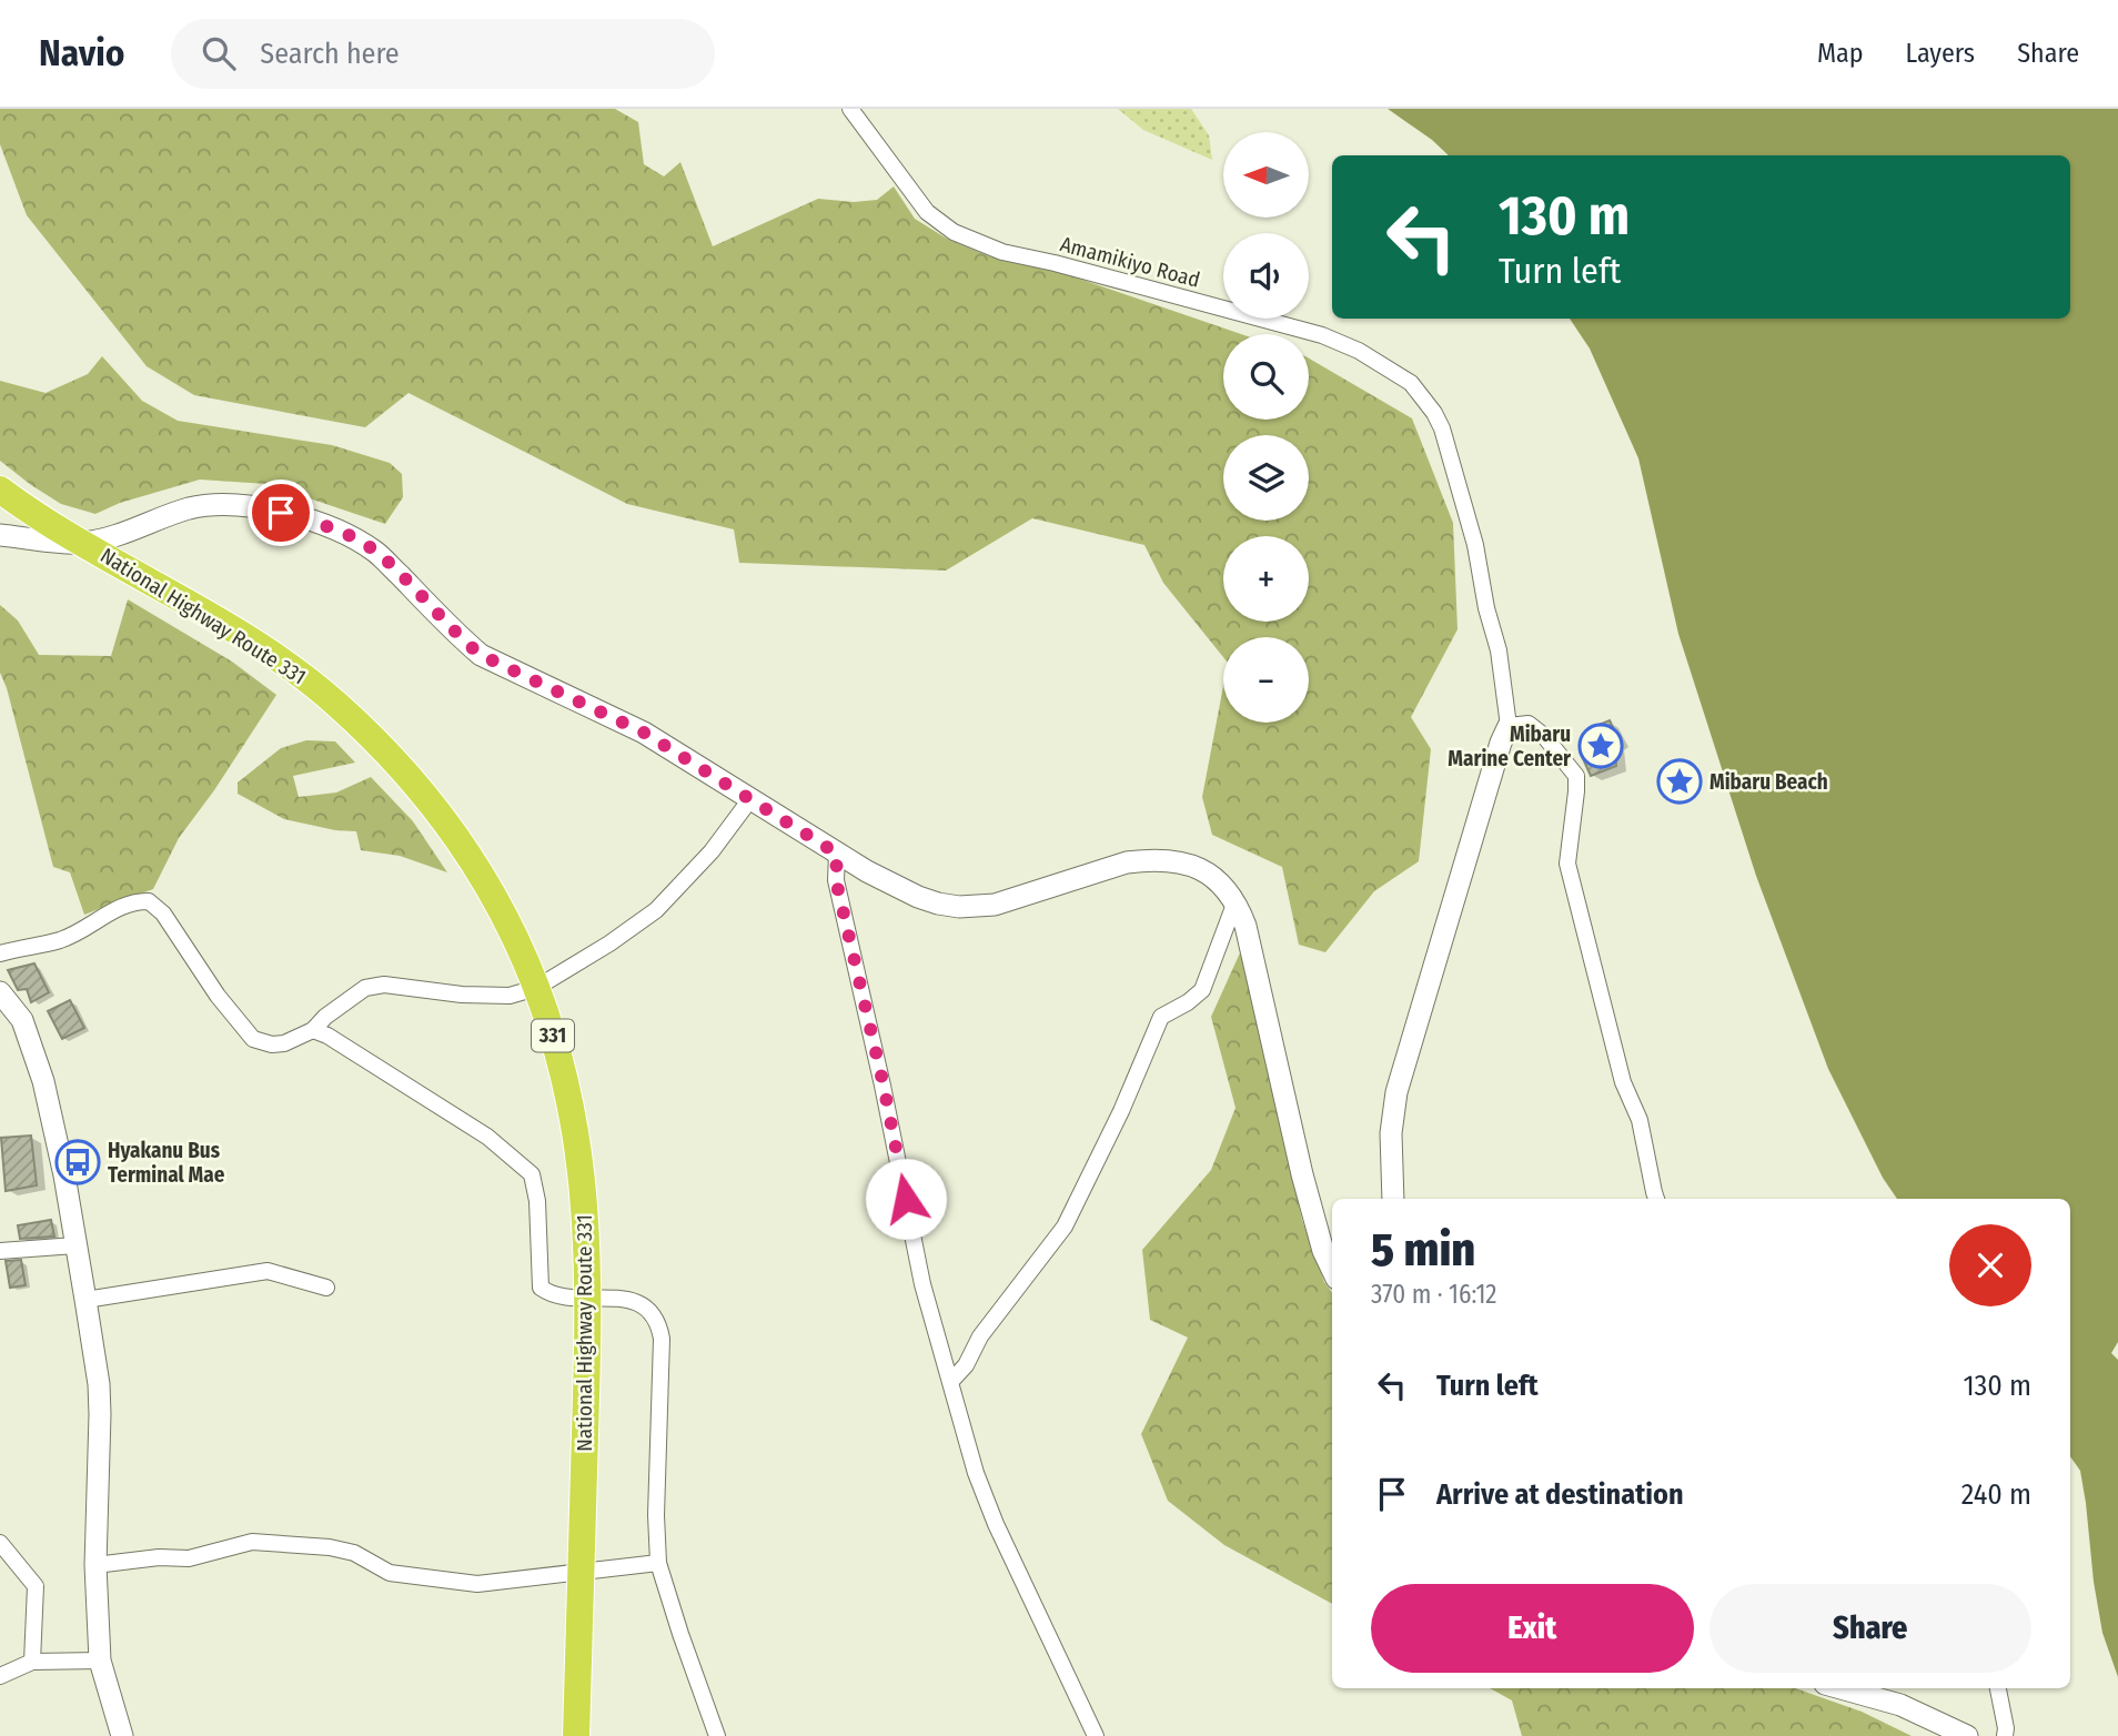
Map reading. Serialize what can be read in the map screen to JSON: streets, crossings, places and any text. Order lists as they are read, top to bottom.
{
  "streets": {
    "highway": ["National Highway Route 331", "331"],
    "street": ["Amamikiyo Road"]
  },
  "places": {
    "place": ["Mibaru Marine Center", "Mibaru Beach"],
    "bus stop": ["Hyakanu Bus Terminal Mae"]
  },
  "north": "left",
  "page": {
    "header": "Navio",
    "search": "Search here",
    "nav": ["Map", "Layers", "Share"],
    "map_buttons": ["+", "−"],
    "turn": ["130 m", "Turn left"],
    "heading": ["5 min", "370 m · 16:12"],
    "list": [
      {
        "name": "Turn left",
        "value": "130 m"
      },
      {
        "name": "Arrive at destination",
        "value": "240 m"
      }
    ],
    "buttons": ["Exit", "Share"]
  }
}
